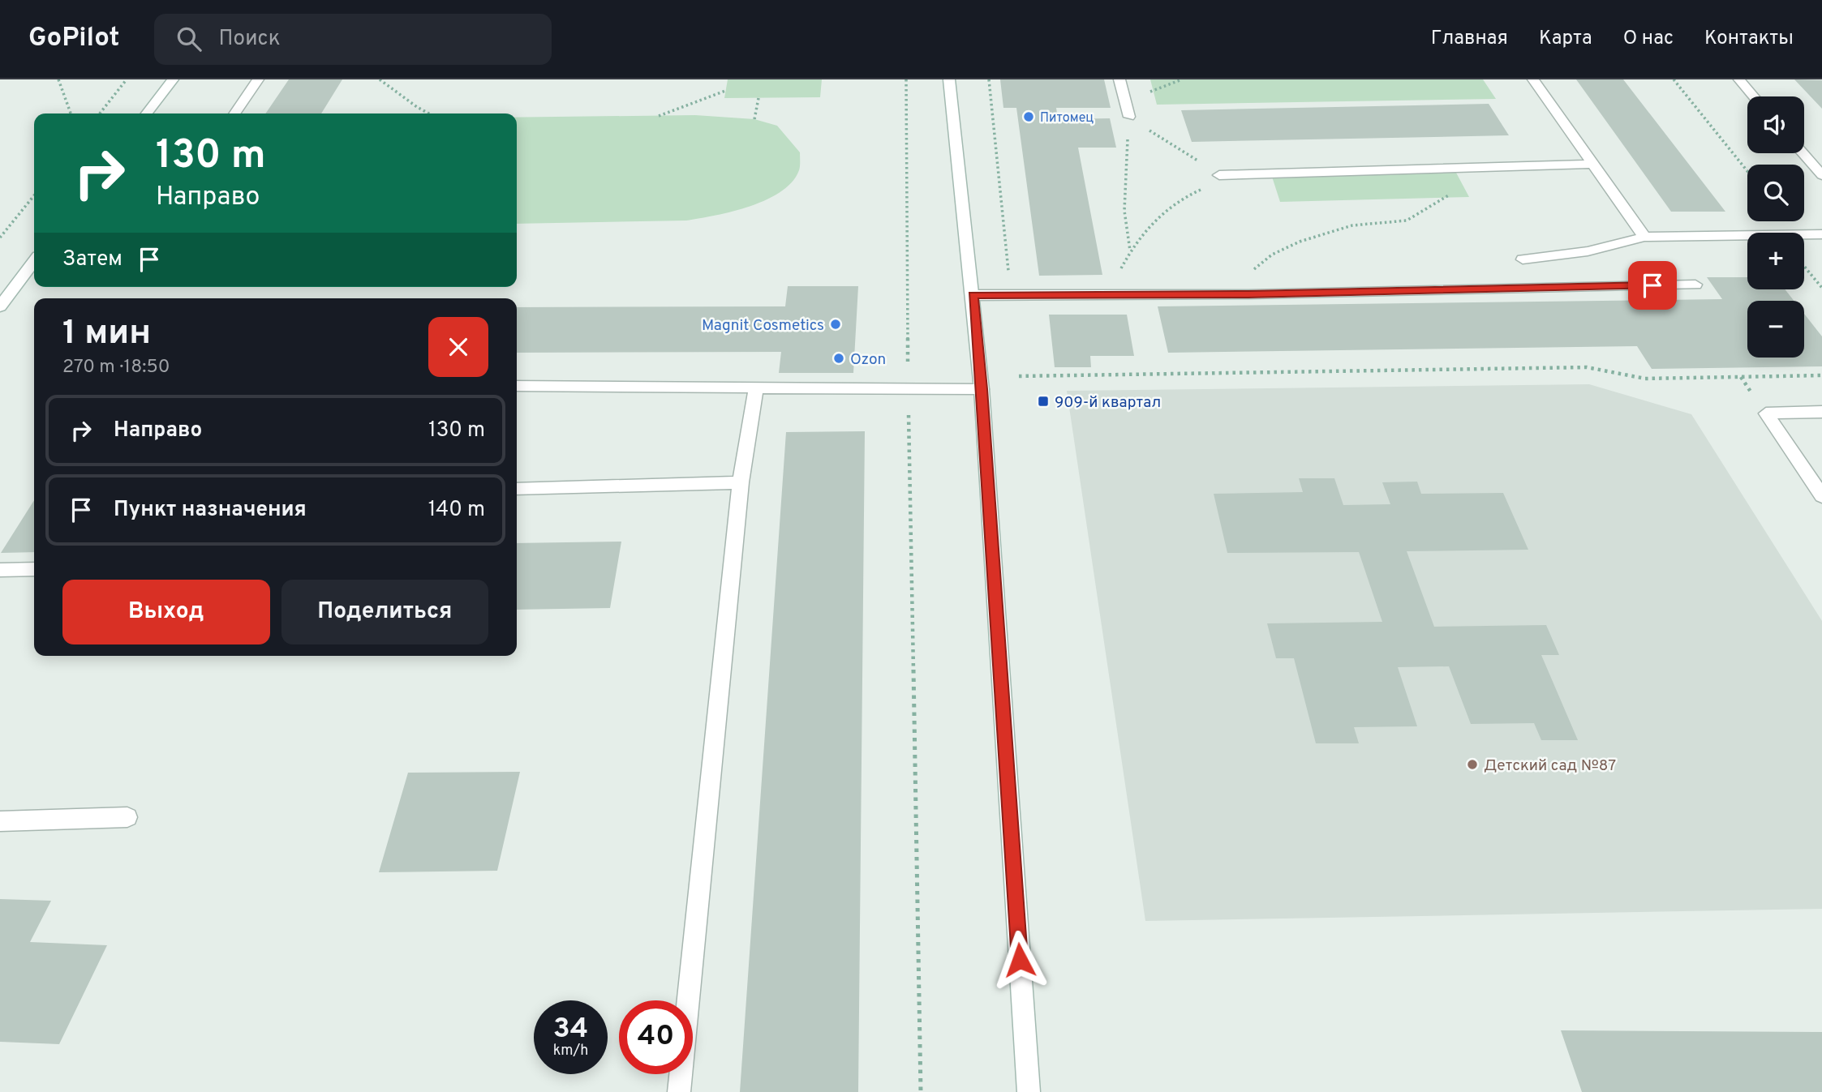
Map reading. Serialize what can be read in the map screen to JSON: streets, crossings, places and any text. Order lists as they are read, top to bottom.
{
  "places": {
    "other": [
      "Питомец",
      "Magnit Cosmetics",
      "Ozon",
      "Детский сад №87"
    ],
    "transit": ["909-й квартал"]
  },
  "page": {
    "header": "GoPilot",
    "search": "Поиск",
    "nav": [
      "Главная",
      "Карта",
      "О нас",
      "Контакты"
    ],
    "map_buttons": ["+", "−"],
    "turn": ["130 m", "Направо"],
    "then": "Затем",
    "heading": ["1 мин", "270 m · 18:50"],
    "list": [
      {
        "name": "Направо",
        "value": "130 m"
      },
      {
        "name": "Пункт назначения",
        "value": "140 m"
      }
    ],
    "buttons": ["Выход", "Поделиться"],
    "speed": "34 km/h",
    "limit": "40"
  }
}
